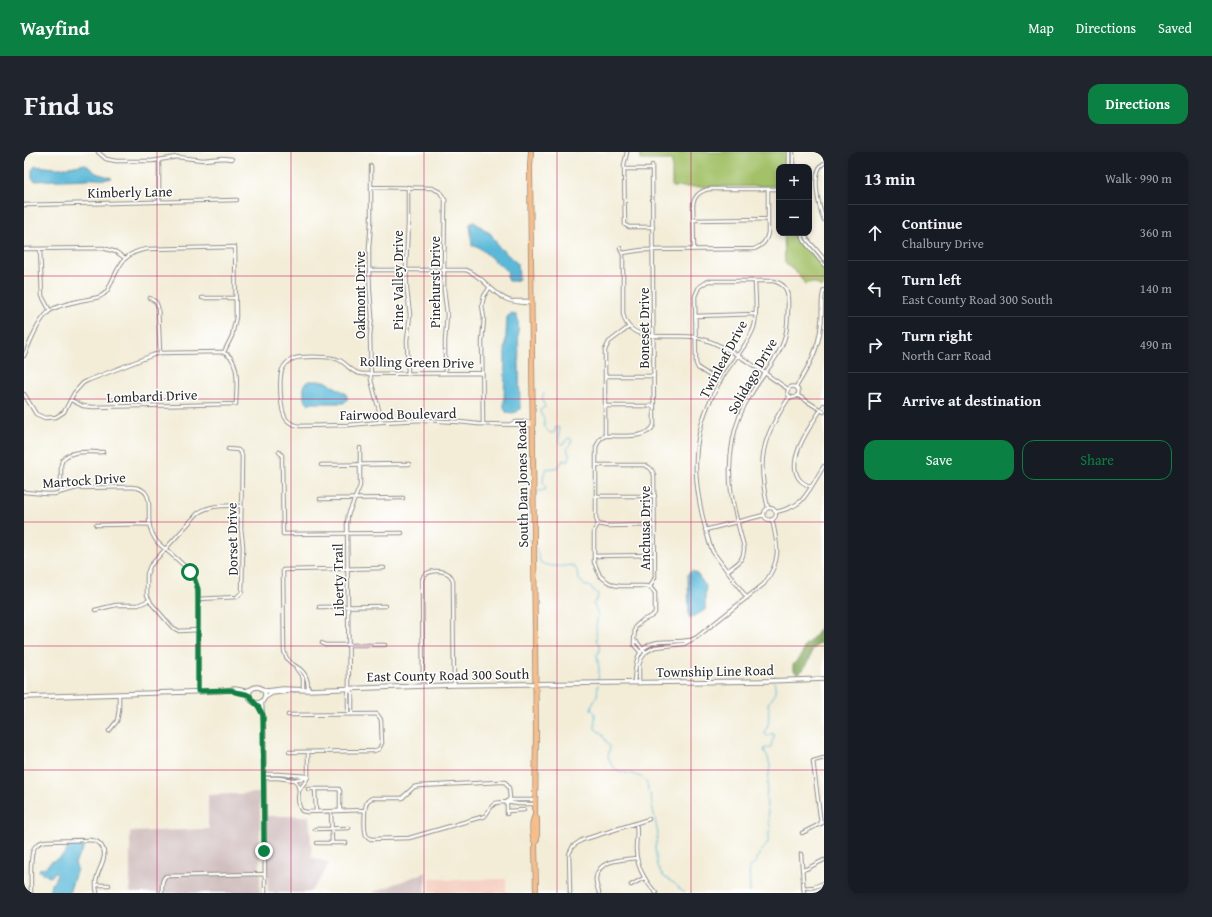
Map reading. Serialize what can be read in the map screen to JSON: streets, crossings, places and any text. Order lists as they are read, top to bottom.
{
  "streets": {
    "main road": ["South Dan Jones Road"],
    "street": [
      "Kimberly Lane",
      "Pine Valley Drive",
      "Pinehurst Drive",
      "Oakmont Drive",
      "Boneset Drive",
      "Twinleaf Drive",
      "Rolling Green Drive",
      "Solidago Drive",
      "Lombardi Drive",
      "Fairwood Boulevard",
      "Martock Drive",
      "Anchusa Drive",
      "Dorset Drive",
      "Liberty Trail",
      "Township Line Road",
      "East County Road 300 South"
    ]
  },
  "crossings": [
    ["Pine Valley Drive", "Pinehurst Drive"],
    ["Pine Valley Drive", "Rolling Green Drive"],
    ["Pinehurst Drive", "Rolling Green Drive"],
    ["Oakmont Drive", "Rolling Green Drive"],
    ["Oakmont Drive", "Fairwood Boulevard"],
    ["Twinleaf Drive", "Solidago Drive"],
    ["Rolling Green Drive", "Fairwood Boulevard"],
    ["Fairwood Boulevard", "South Dan Jones Road"],
    ["South Dan Jones Road", "East County Road 300 South"],
    ["Liberty Trail", "East County Road 300 South"],
    ["Township Line Road", "East County Road 300 South"]
  ],
  "page": {
    "header": "Wayfind",
    "nav": ["Map", "Directions", "Saved"],
    "title": "Find us",
    "buttons": [
      "Directions",
      ["Save", "Share"]
    ],
    "heading": ["13 min", "Walk · 990 m"],
    "map_buttons": ["+", "−"],
    "list": [
      ["Continue", "Chalbury Drive", "360 m"],
      ["Turn left", "East County Road 300 South", "140 m"],
      ["Turn right", "North Carr Road", "490 m"],
      "Arrive at destination"
    ]
  }
}
